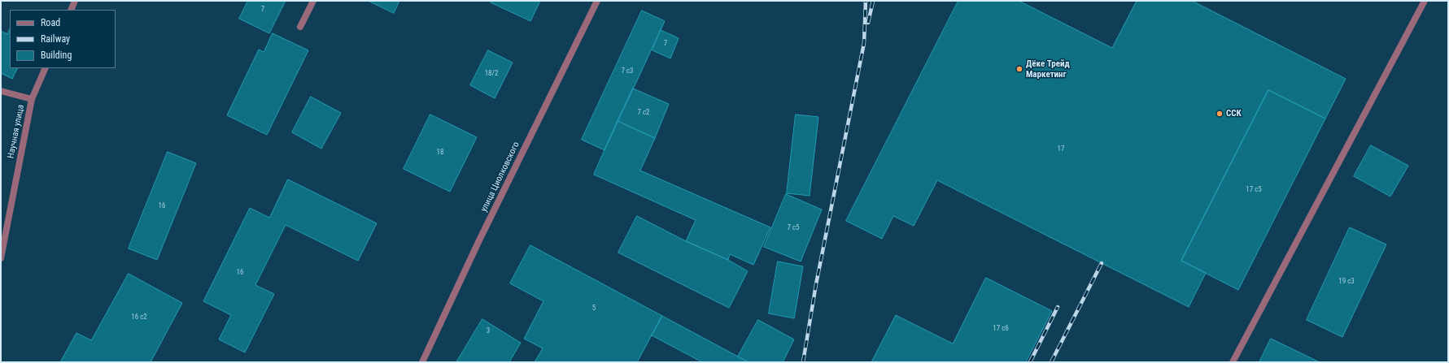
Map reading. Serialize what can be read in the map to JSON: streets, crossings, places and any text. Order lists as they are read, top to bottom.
{
  "streets": {
    "street": ["Научная улица", "улица Циолковского"]
  },
  "places": ["Дёке Трейд Маркетинг", "ССК"],
  "house_numbers": [
    "7",
    "7",
    "7 с3",
    "18/2",
    "7 с2",
    "17",
    "18",
    "17 с5",
    "16",
    "7 с5",
    "16",
    "19 с3",
    "5",
    "16 с2",
    "17 с6",
    "3"
  ],
  "legend": ["Road", "Railway", "Building"]
}
